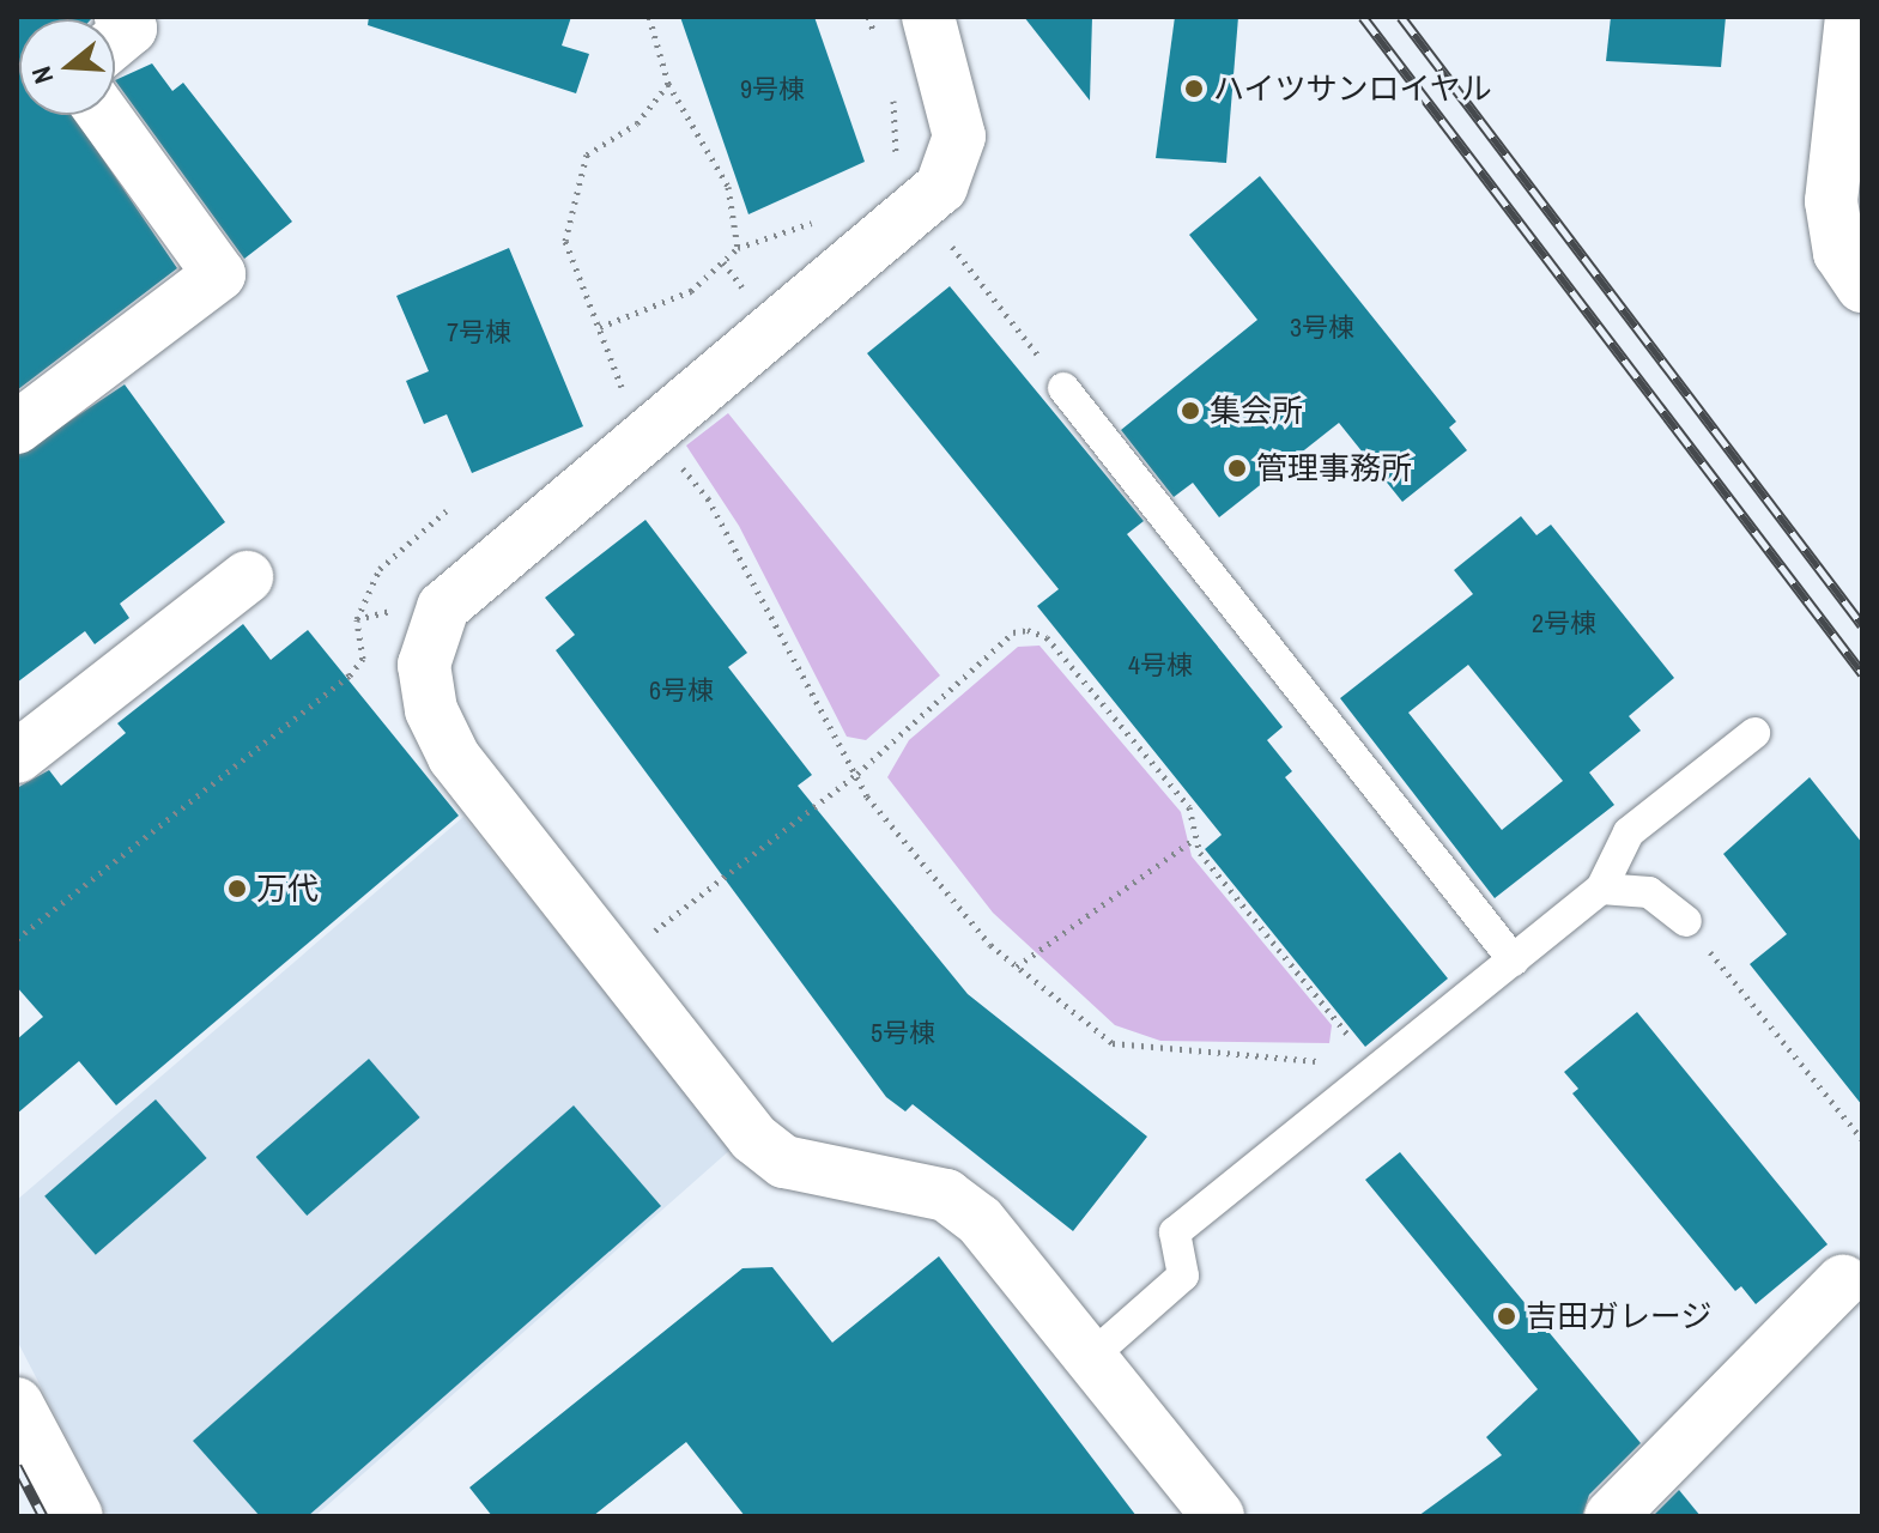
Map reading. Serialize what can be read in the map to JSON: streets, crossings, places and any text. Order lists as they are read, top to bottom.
{
  "places": [
    "ハイツサンロイヤル",
    "集会所",
    "管理事務所",
    "万代",
    "吉田ガレージ"
  ],
  "house_numbers": [
    "9号棟",
    "3号棟",
    "7号棟",
    "2号棟",
    "4号棟",
    "6号棟",
    "5号棟"
  ],
  "north": "left"
}
